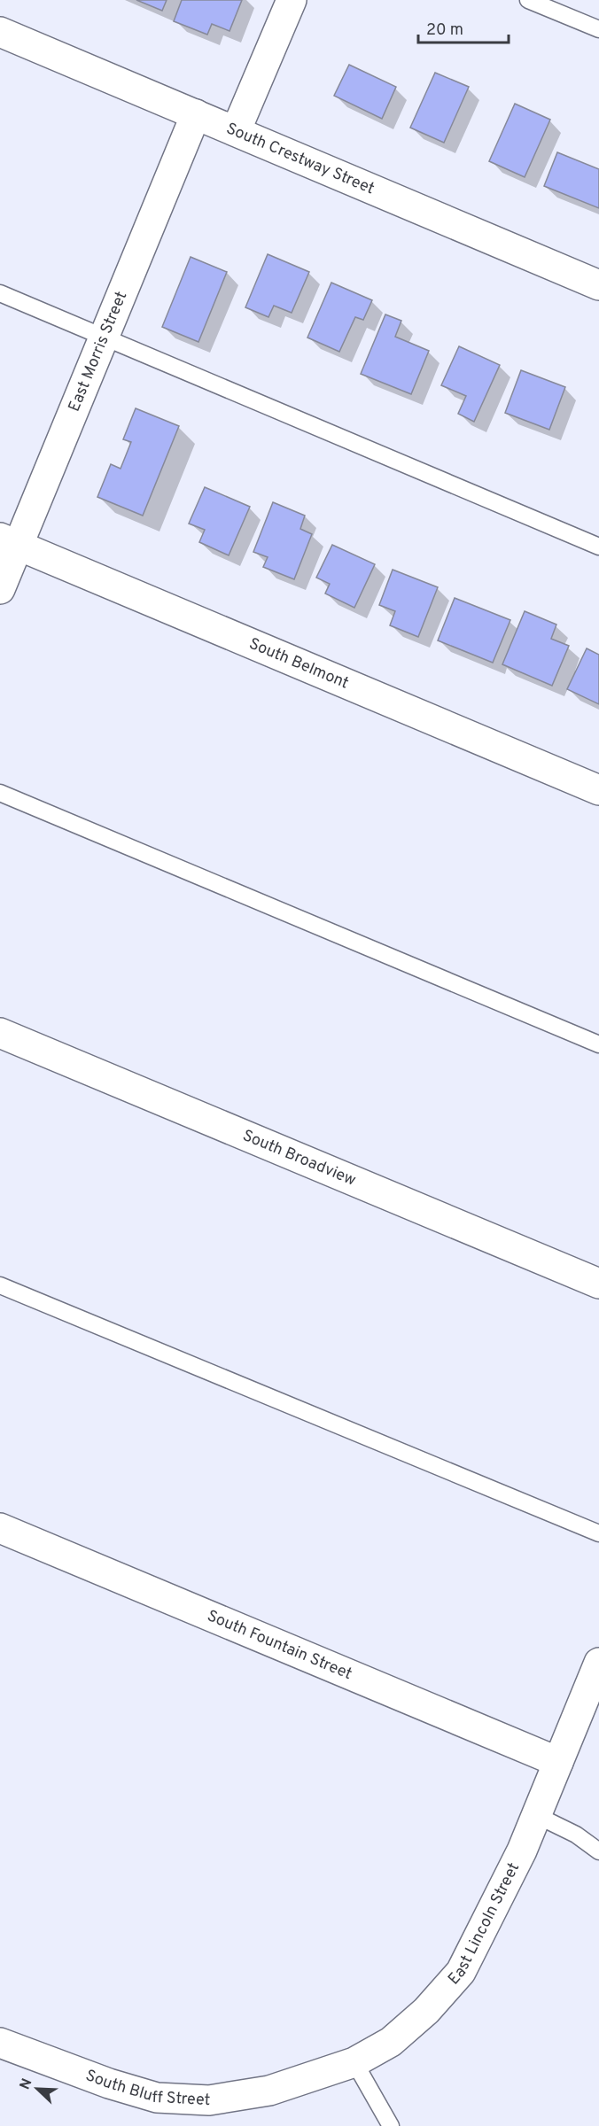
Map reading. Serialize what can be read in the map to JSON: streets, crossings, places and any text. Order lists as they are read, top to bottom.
{
  "streets": {
    "street": [
      "South Crestway Street",
      "East Morris Street",
      "South Belmont",
      "South Broadview",
      "South Fountain Street",
      "East Lincoln Street",
      "South Bluff Street"
    ]
  },
  "crossings": [
    ["South Crestway Street", "East Morris Street"],
    ["East Morris Street", "South Belmont"],
    ["South Fountain Street", "East Lincoln Street"],
    ["East Lincoln Street", "South Bluff Street"]
  ],
  "scale_bar": "20 m",
  "north": "top left"
}
